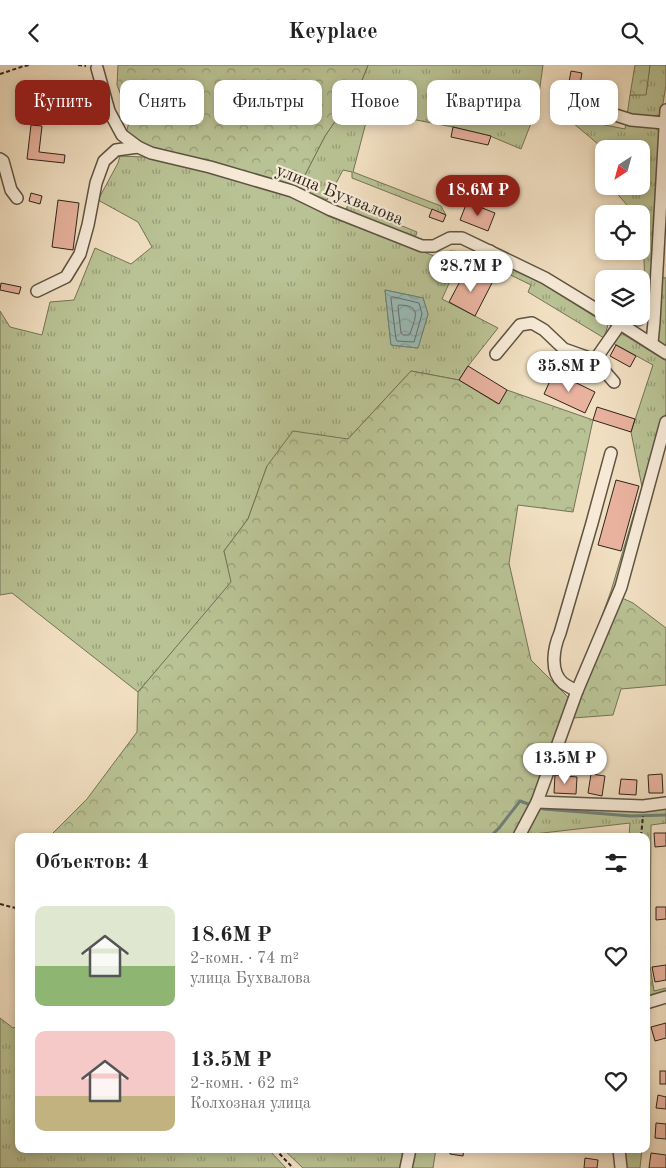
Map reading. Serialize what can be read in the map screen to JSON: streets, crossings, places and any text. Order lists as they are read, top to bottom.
{
  "streets": {
    "street": ["улица Бухвалова"]
  },
  "north": "bottom left",
  "page": {
    "header": "Keyplace",
    "chip": [
      "Купить",
      "Снять",
      "Фильтры",
      "Новое",
      "Квартира",
      "Дом"
    ],
    "price": [
      "18.6M ₽",
      "28.7M ₽",
      "35.8M ₽",
      "13.5M ₽"
    ],
    "heading": "Объектов: 4",
    "list": [
      {
        "name": "18.6M ₽",
        "note": "2-комн. · 74 m² · улица Бухвалова"
      },
      {
        "name": "13.5M ₽",
        "note": "2-комн. · 62 m² · Колхозная улица"
      }
    ]
  }
}
